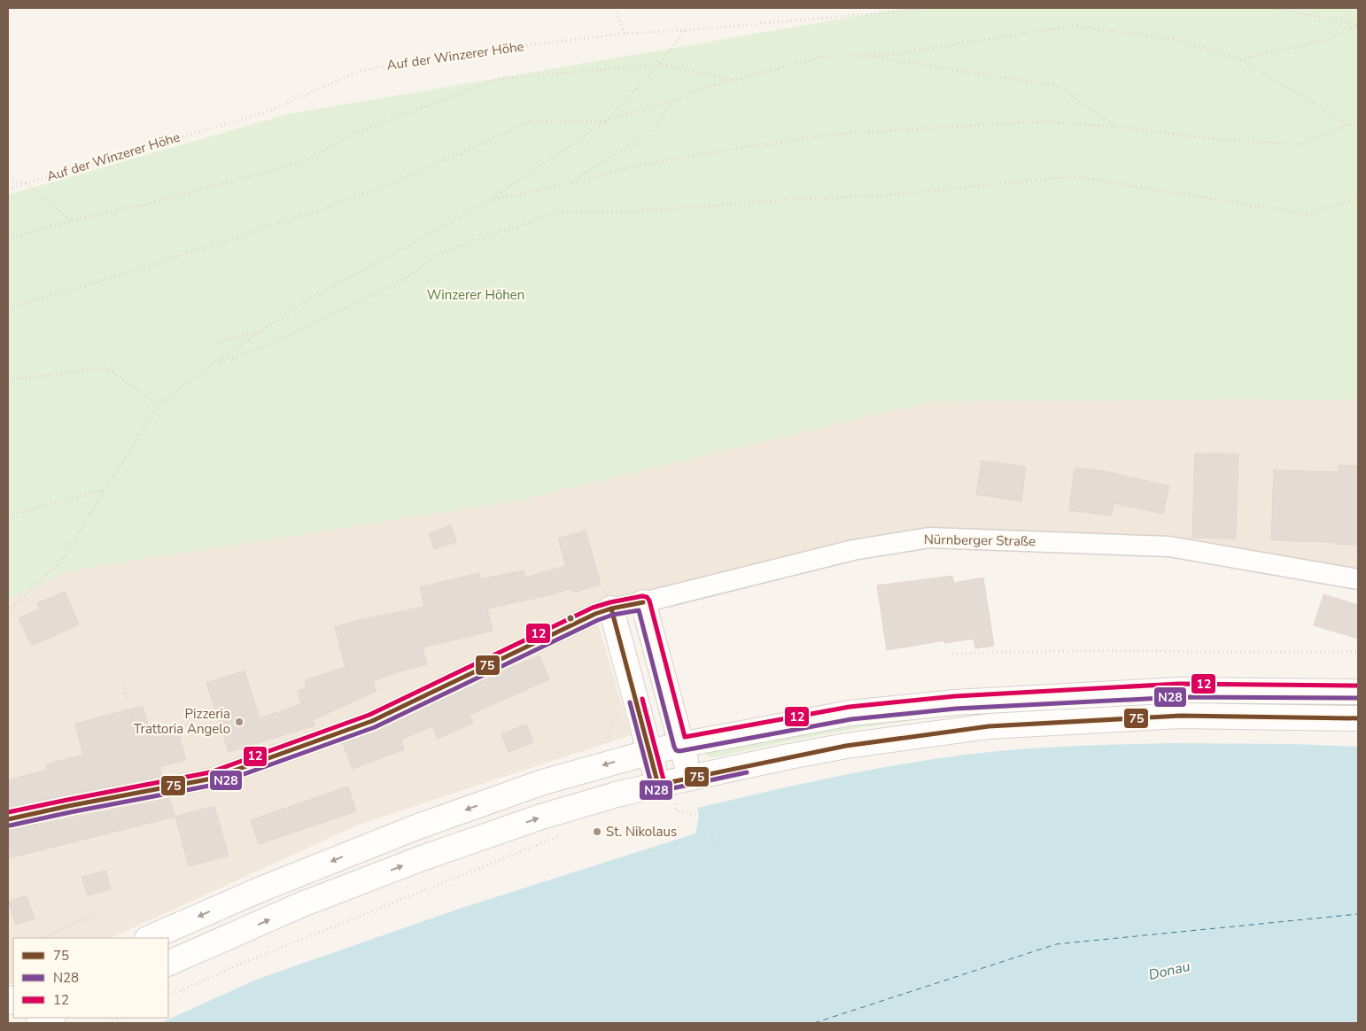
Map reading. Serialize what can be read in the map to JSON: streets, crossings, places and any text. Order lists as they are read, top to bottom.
{
  "streets": {
    "street": ["Nürnberger Straße"],
    "path": ["Auf der Winzerer Höhe"]
  },
  "water": ["Donau"],
  "parks": ["Winzerer Höhen"],
  "places": ["Pizzeria Trattoria Angelo", "St. Nikolaus"],
  "lines": ["transit line 12", "transit line 75", "transit line N28"],
  "legend": ["75", "N28", "12"]
}
